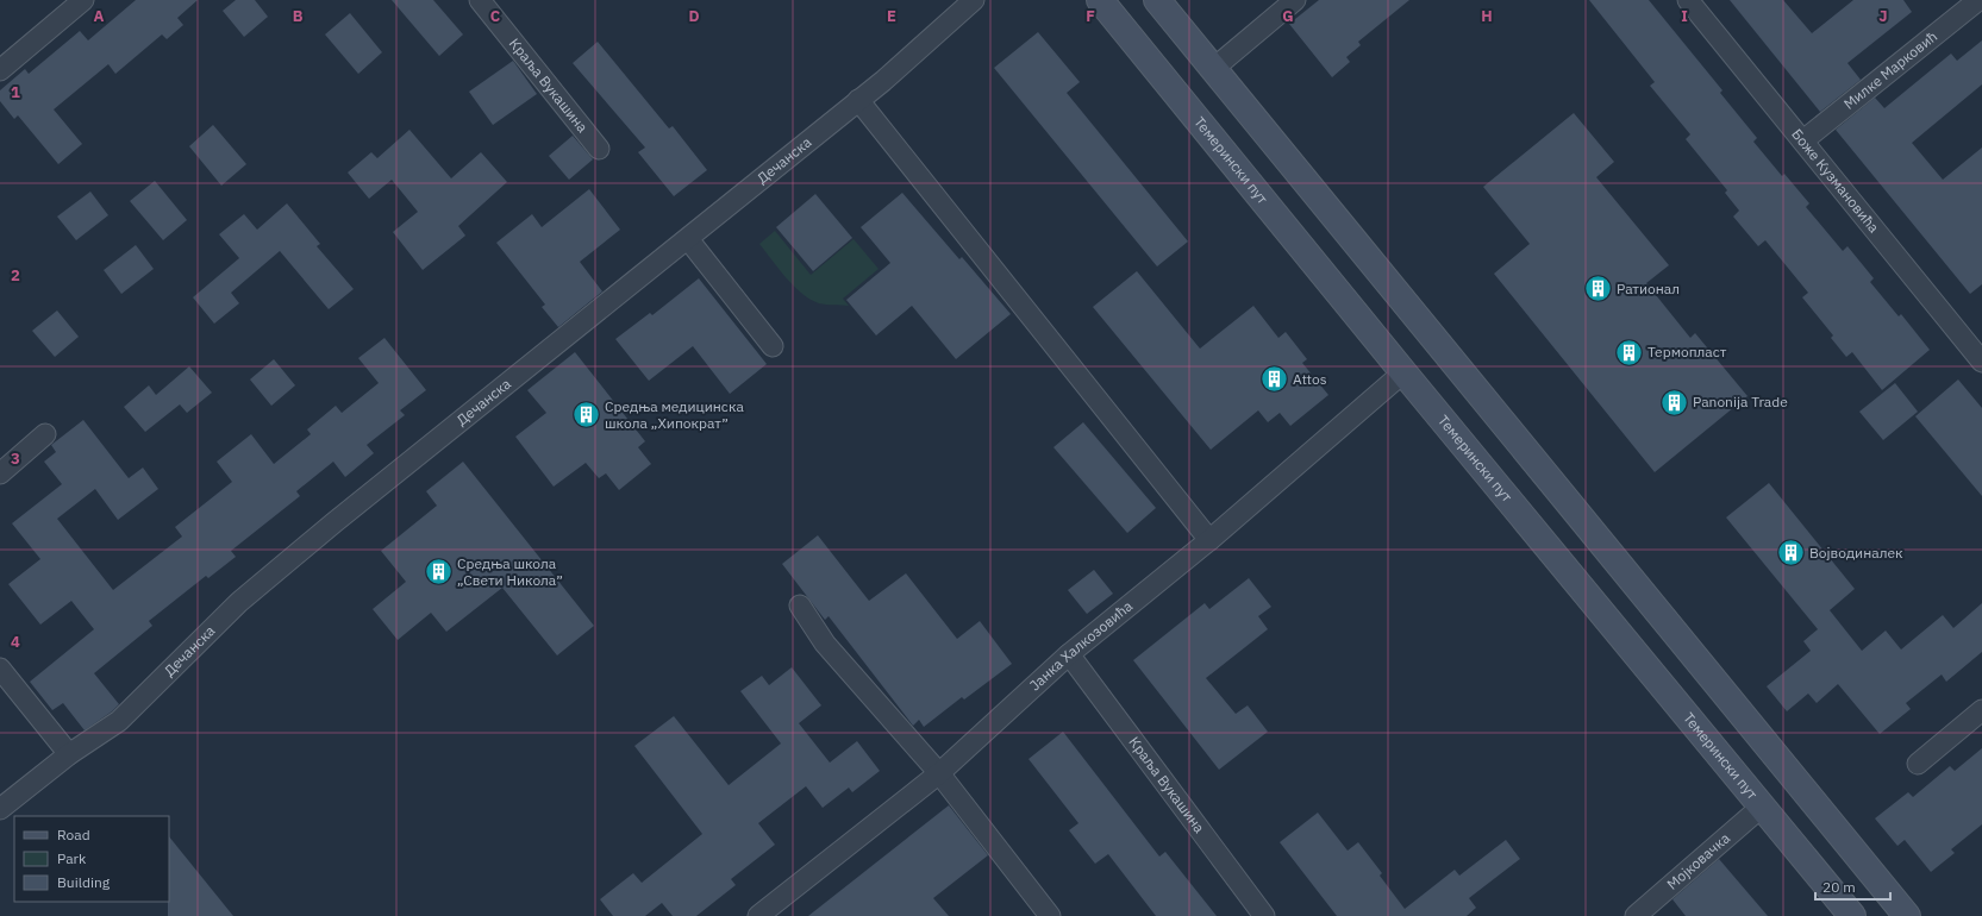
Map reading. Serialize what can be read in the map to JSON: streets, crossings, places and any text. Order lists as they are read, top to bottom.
{
  "streets": {
    "main road": ["Темерински пут"],
    "street": [
      "Милке Марковић",
      "Краља Вукашина",
      "Дечанска",
      "Боже Кузмановића",
      "Јанка Халкозовића",
      "Мојковачка"
    ]
  },
  "crossings": [
    ["Милке Марковић", "Боже Кузмановића"],
    ["Краља Вукашина", "Јанка Халкозовића"],
    ["Темерински пут", "Јанка Халкозовића"],
    ["Темерински пут", "Мојковачка"]
  ],
  "places": {
    "building": [
      "Ратионал",
      "Термопласт",
      "Attos",
      "Panonija Trade",
      "Средња медицинска школа „Хипократ”",
      "Војводиналек",
      "Средња школа „Свети Никола”"
    ]
  },
  "legend": ["Road", "Park", "Building"],
  "scale_bar": "20 m",
  "grid": {
    "columns": [
      "A",
      "B",
      "C",
      "D",
      "E",
      "F",
      "G",
      "H",
      "I",
      "J"
    ],
    "rows": [
      "1",
      "2",
      "3",
      "4"
    ]
  }
}
